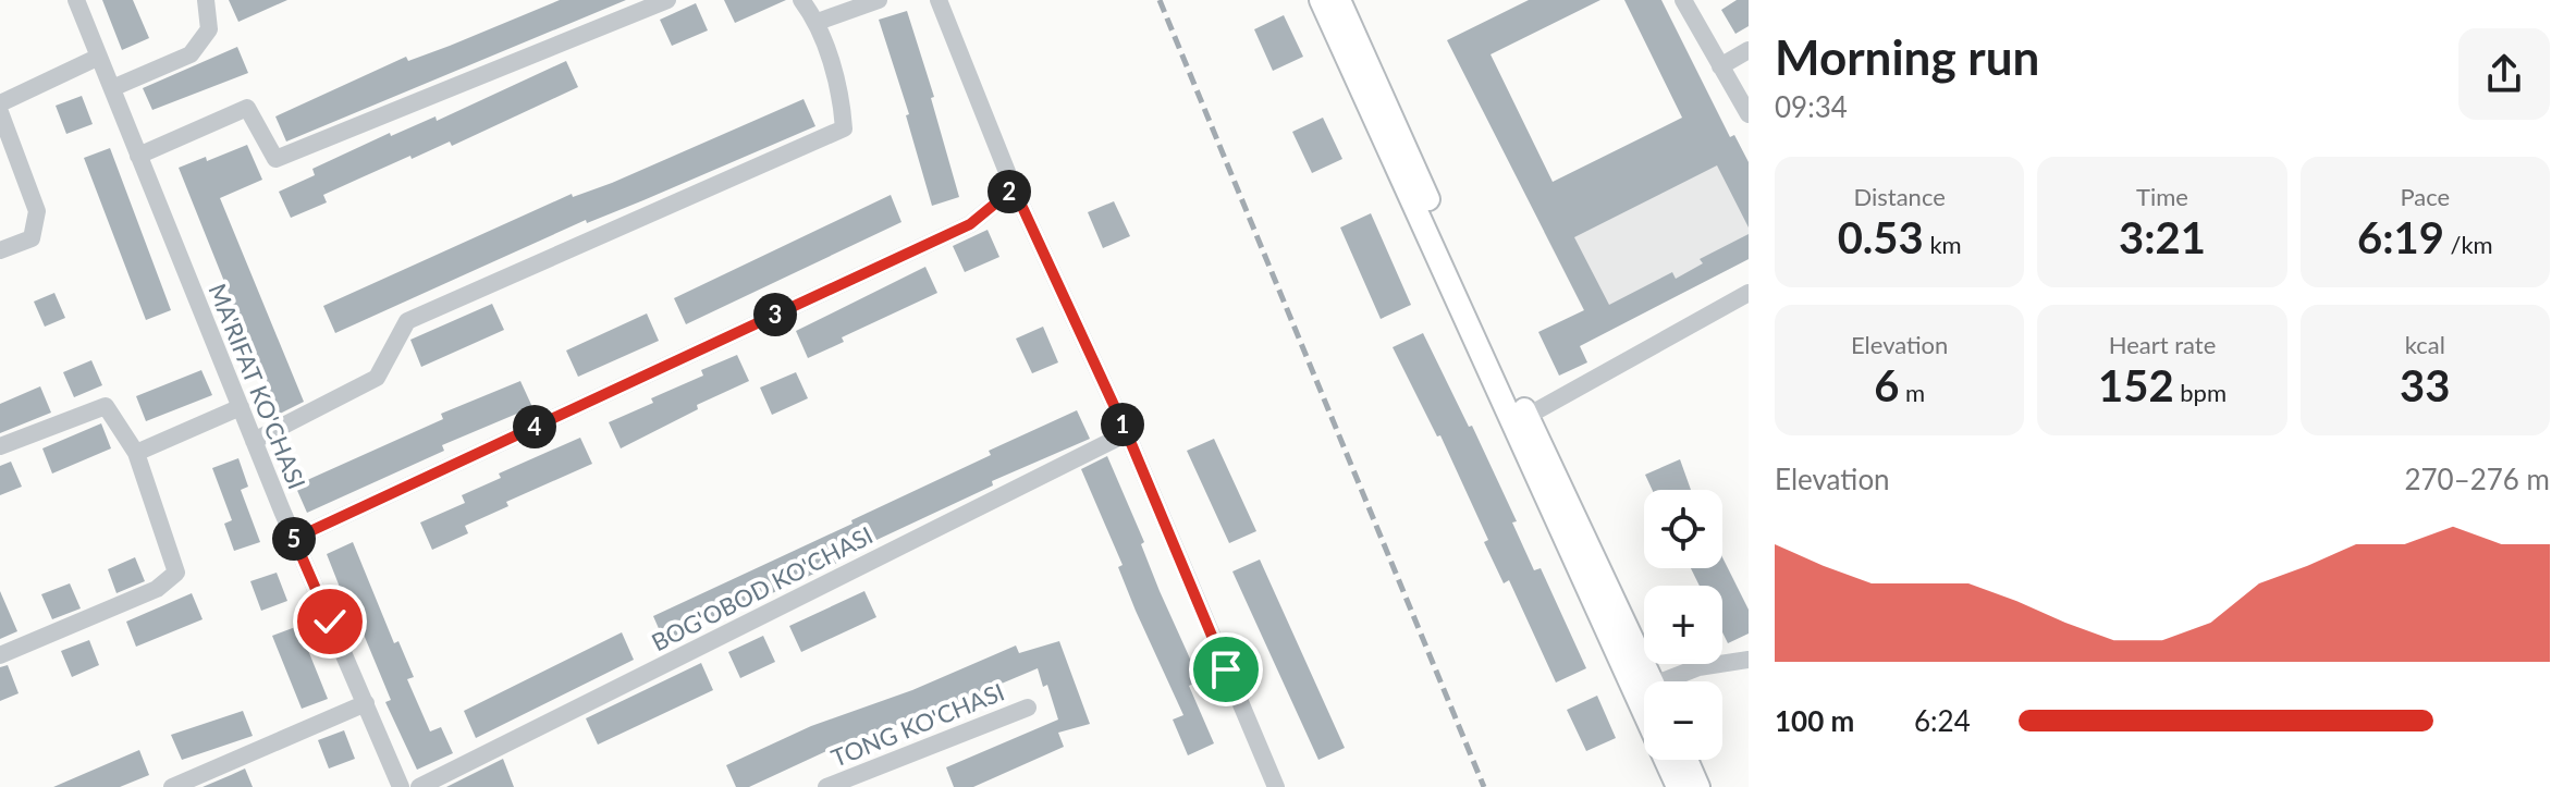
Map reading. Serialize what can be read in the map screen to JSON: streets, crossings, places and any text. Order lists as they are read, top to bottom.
{
  "streets": {
    "street": ["MA'RIFAT KO'CHASI", "BOG'OBOD KO'CHASI", "TONG KO'CHASI"]
  },
  "page": {
    "heading": ["Morning run", "09:34"],
    "stats": [
      ["Distance", "0.53 km"],
      ["Time", "3:21"],
      ["Pace", "6:19 /km"],
      ["Elevation", "6 m"],
      ["Heart rate", "152 bpm"],
      ["kcal", "33"]
    ],
    "pins": [
      "2",
      "3",
      "1",
      "4",
      "5"
    ],
    "chart": ["Elevation", "270–276 m"],
    "map_buttons": ["+", "−"],
    "list": [
      {
        "name": "100 m",
        "note": "6:24"
      }
    ]
  }
}
